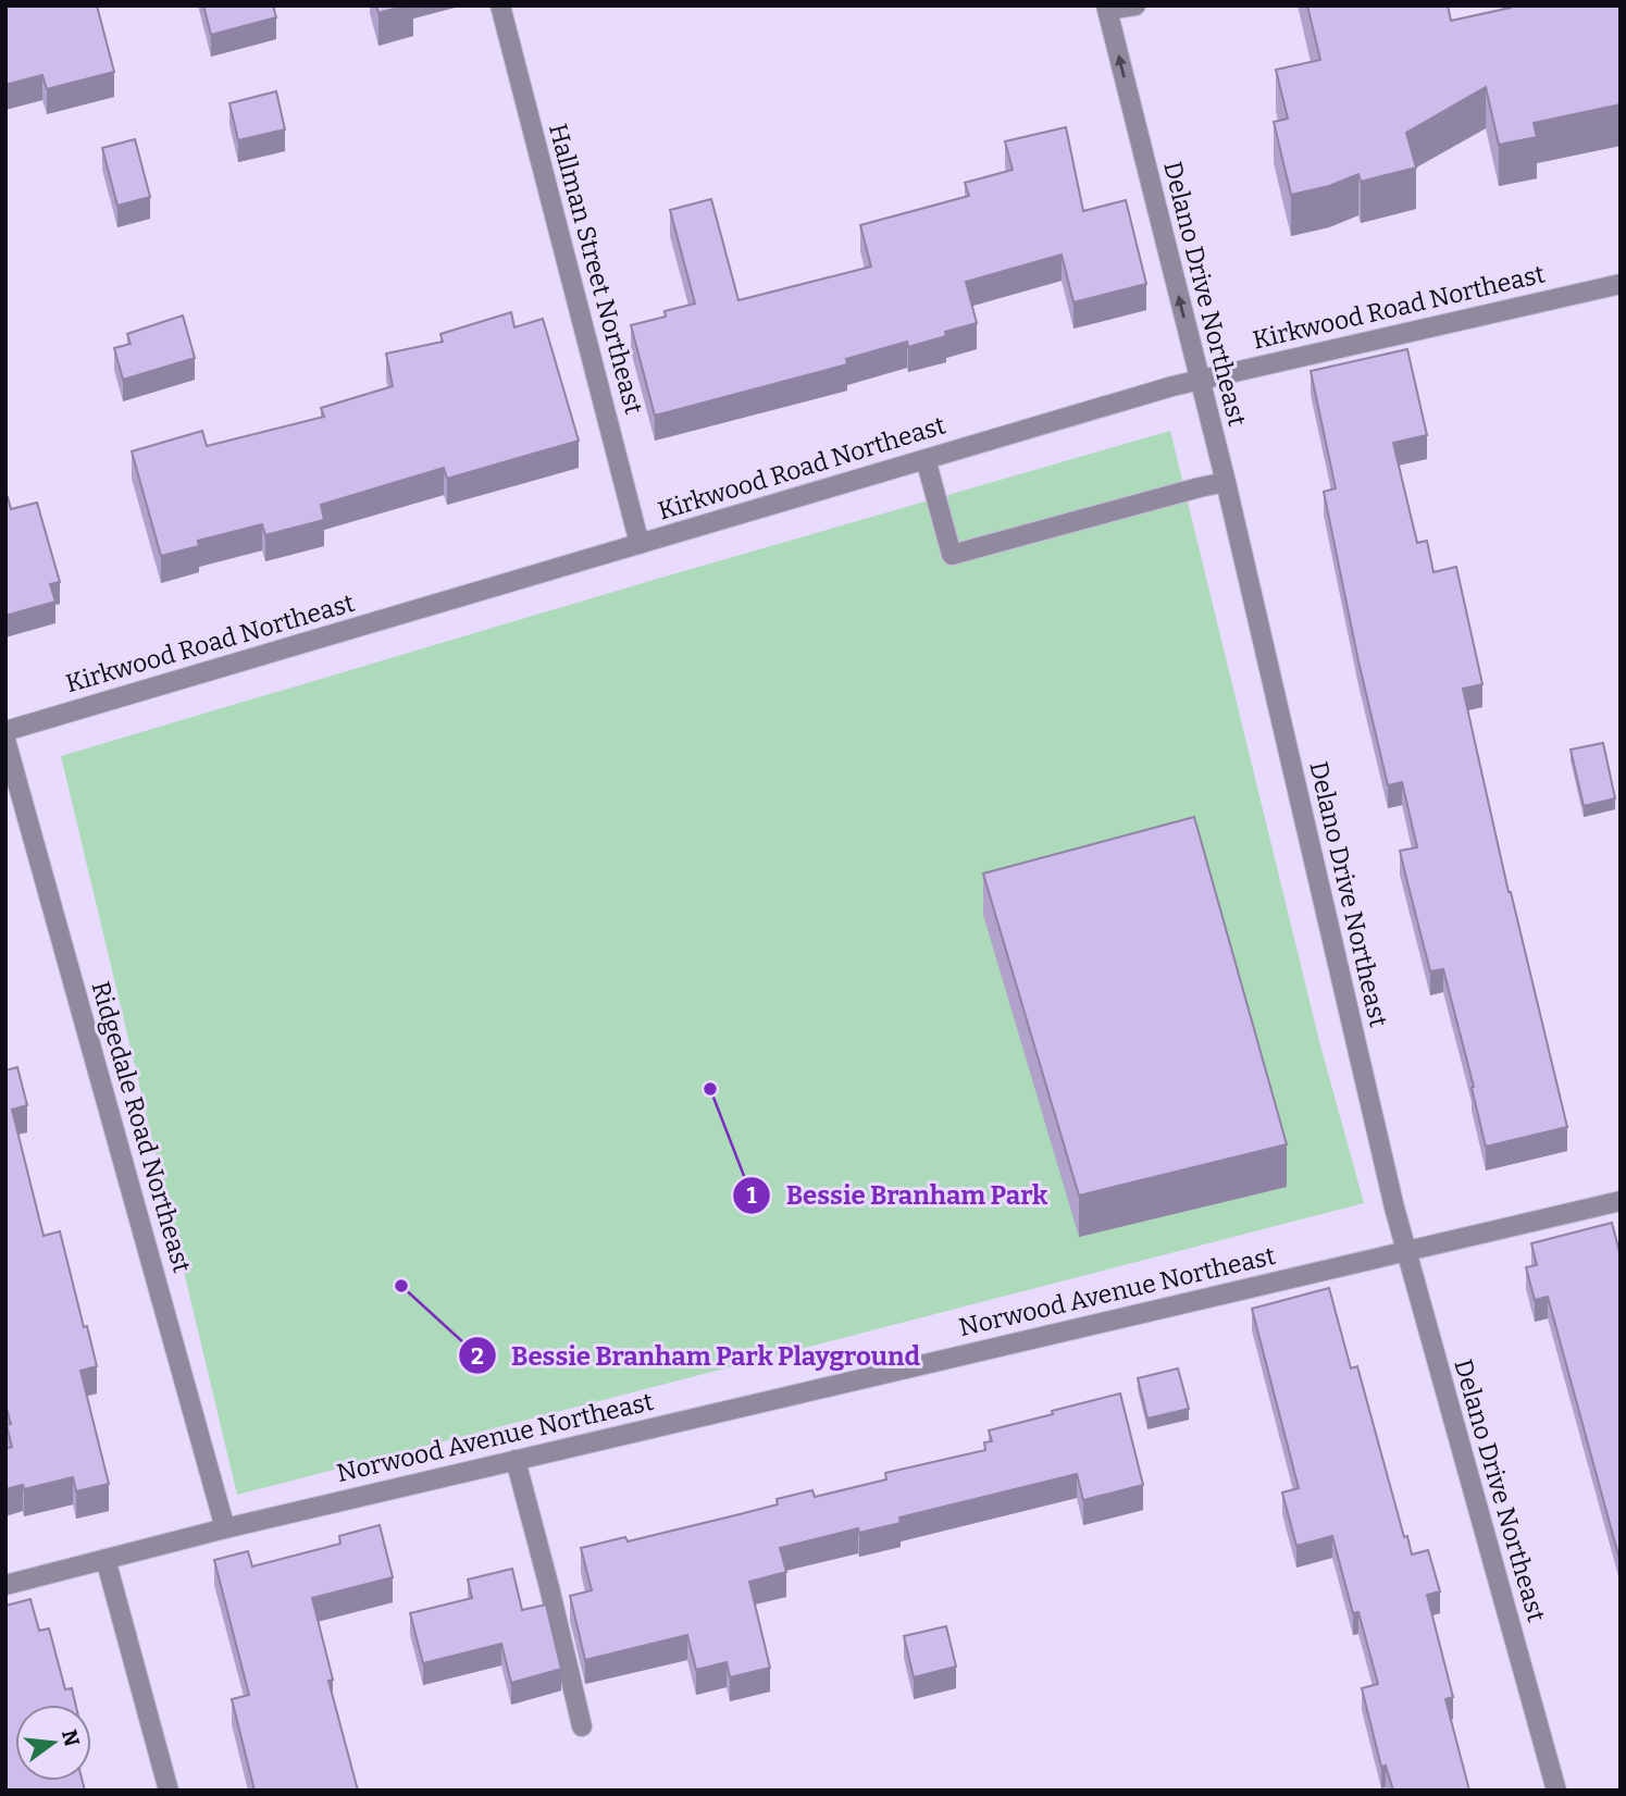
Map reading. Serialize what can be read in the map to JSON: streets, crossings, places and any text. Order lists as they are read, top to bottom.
{
  "streets": {
    "street": [
      "Hallman Street Northeast",
      "Delano Drive Northeast",
      "Kirkwood Road Northeast",
      "Ridgedale Road Northeast",
      "Norwood Avenue Northeast"
    ]
  },
  "crossings": [
    ["Hallman Street Northeast", "Kirkwood Road Northeast"],
    ["Delano Drive Northeast", "Kirkwood Road Northeast"],
    ["Delano Drive Northeast", "Norwood Avenue Northeast"],
    ["Ridgedale Road Northeast", "Norwood Avenue Northeast"]
  ],
  "places": ["Bessie Branham Park", "Bessie Branham Park Playground"],
  "north": "right"
}
